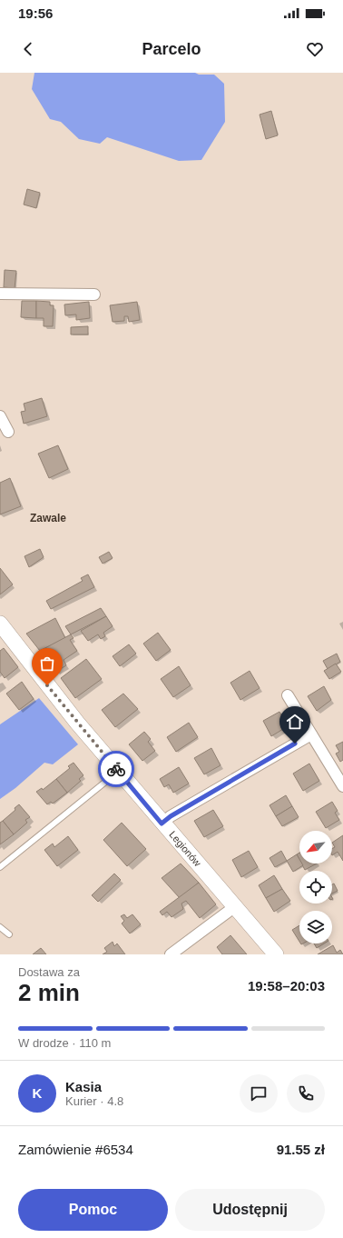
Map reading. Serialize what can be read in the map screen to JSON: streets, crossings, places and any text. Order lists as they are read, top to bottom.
{
  "streets": {
    "street": ["Legionów"]
  },
  "districts": ["Zawale"],
  "north": "bottom left",
  "page": {
    "status": "19:56",
    "header": "Parcelo",
    "heading": ["2 min", "Dostawa za", "19:58–20:03"],
    "panel": [
      "Kasia",
      "Kurier · 4.8",
      "Zamówienie #6534",
      "91.55 zł"
    ],
    "bar": "W drodze · 110 m",
    "round": "K",
    "buttons": ["Pomoc", "Udostępnij"]
  }
}
